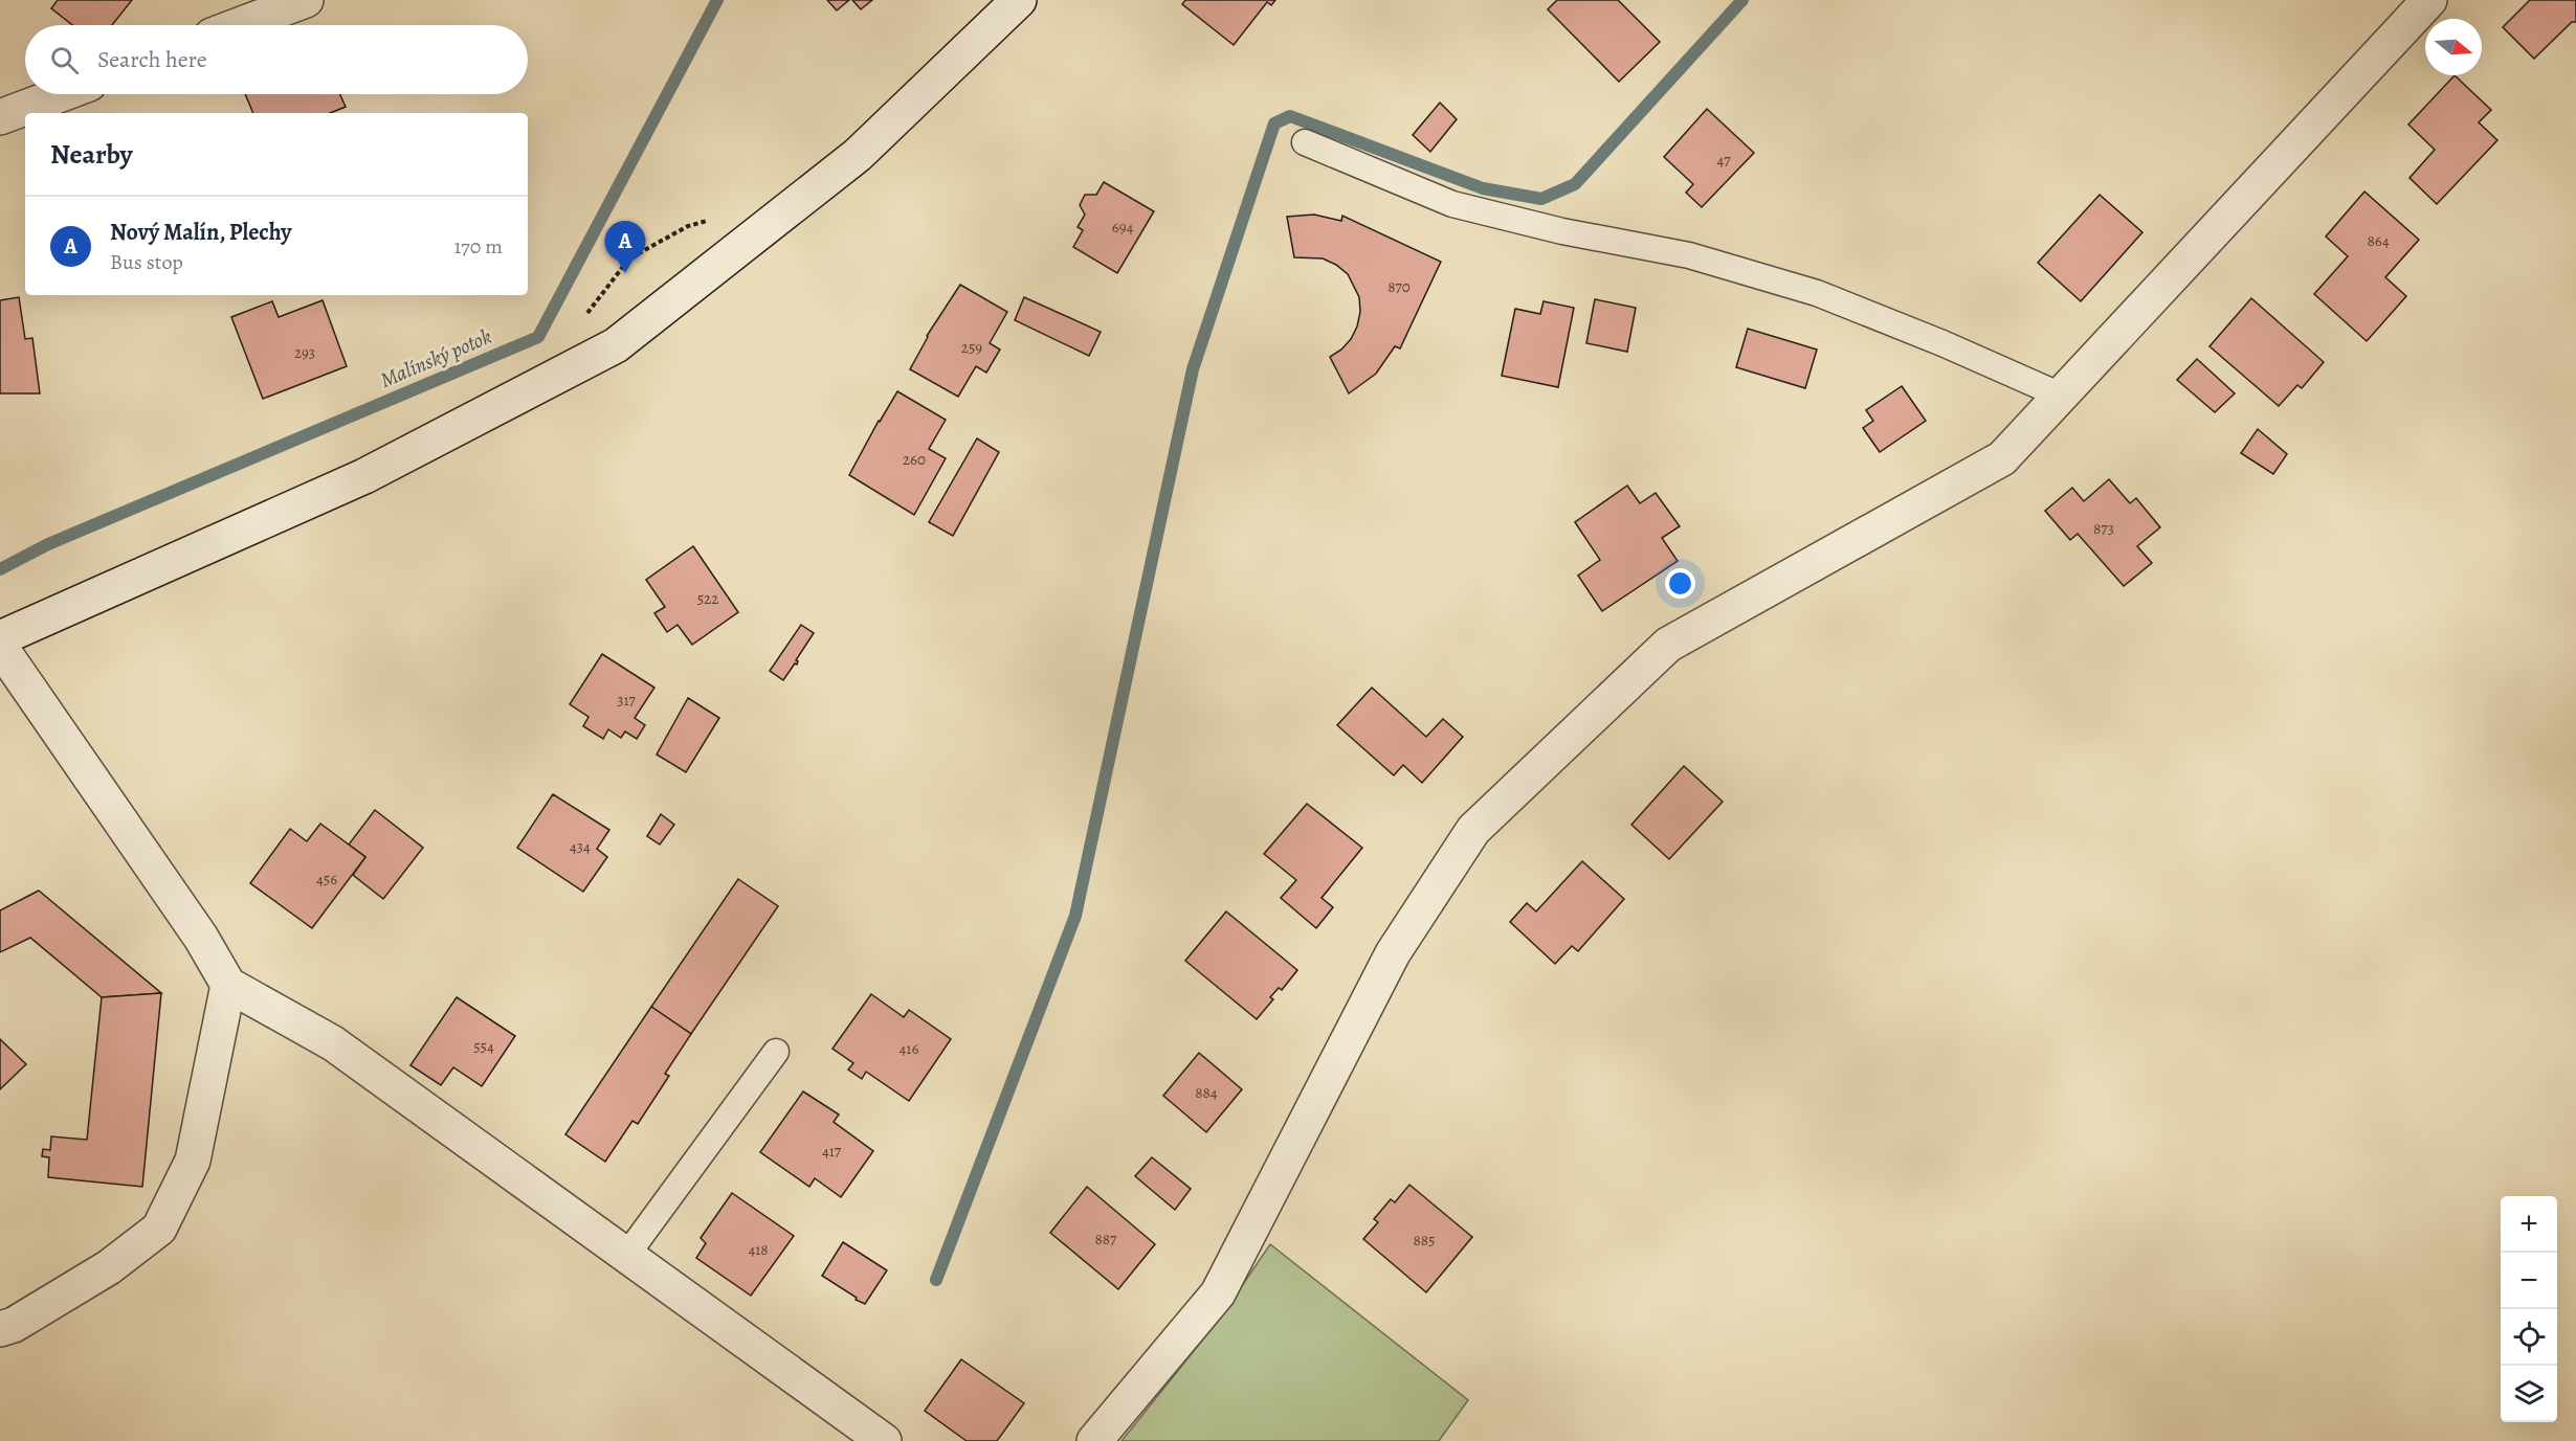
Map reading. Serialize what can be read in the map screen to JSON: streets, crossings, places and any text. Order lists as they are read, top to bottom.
{
  "water": ["Malínský potok"],
  "house_numbers": [
    "47",
    "694",
    "864",
    "870",
    "259",
    "293",
    "260",
    "873",
    "522",
    "317",
    "434",
    "456",
    "554",
    "416",
    "884",
    "417",
    "887",
    "885",
    "418"
  ],
  "north": "right",
  "page": {
    "search": "Search here",
    "heading": "Nearby",
    "list": [
      {
        "mark": "A",
        "name": "Nový Malín, Plechy",
        "note": "Bus stop",
        "value": "170 m"
      }
    ],
    "pins": "A",
    "map_buttons": ["+", "−"]
  }
}
